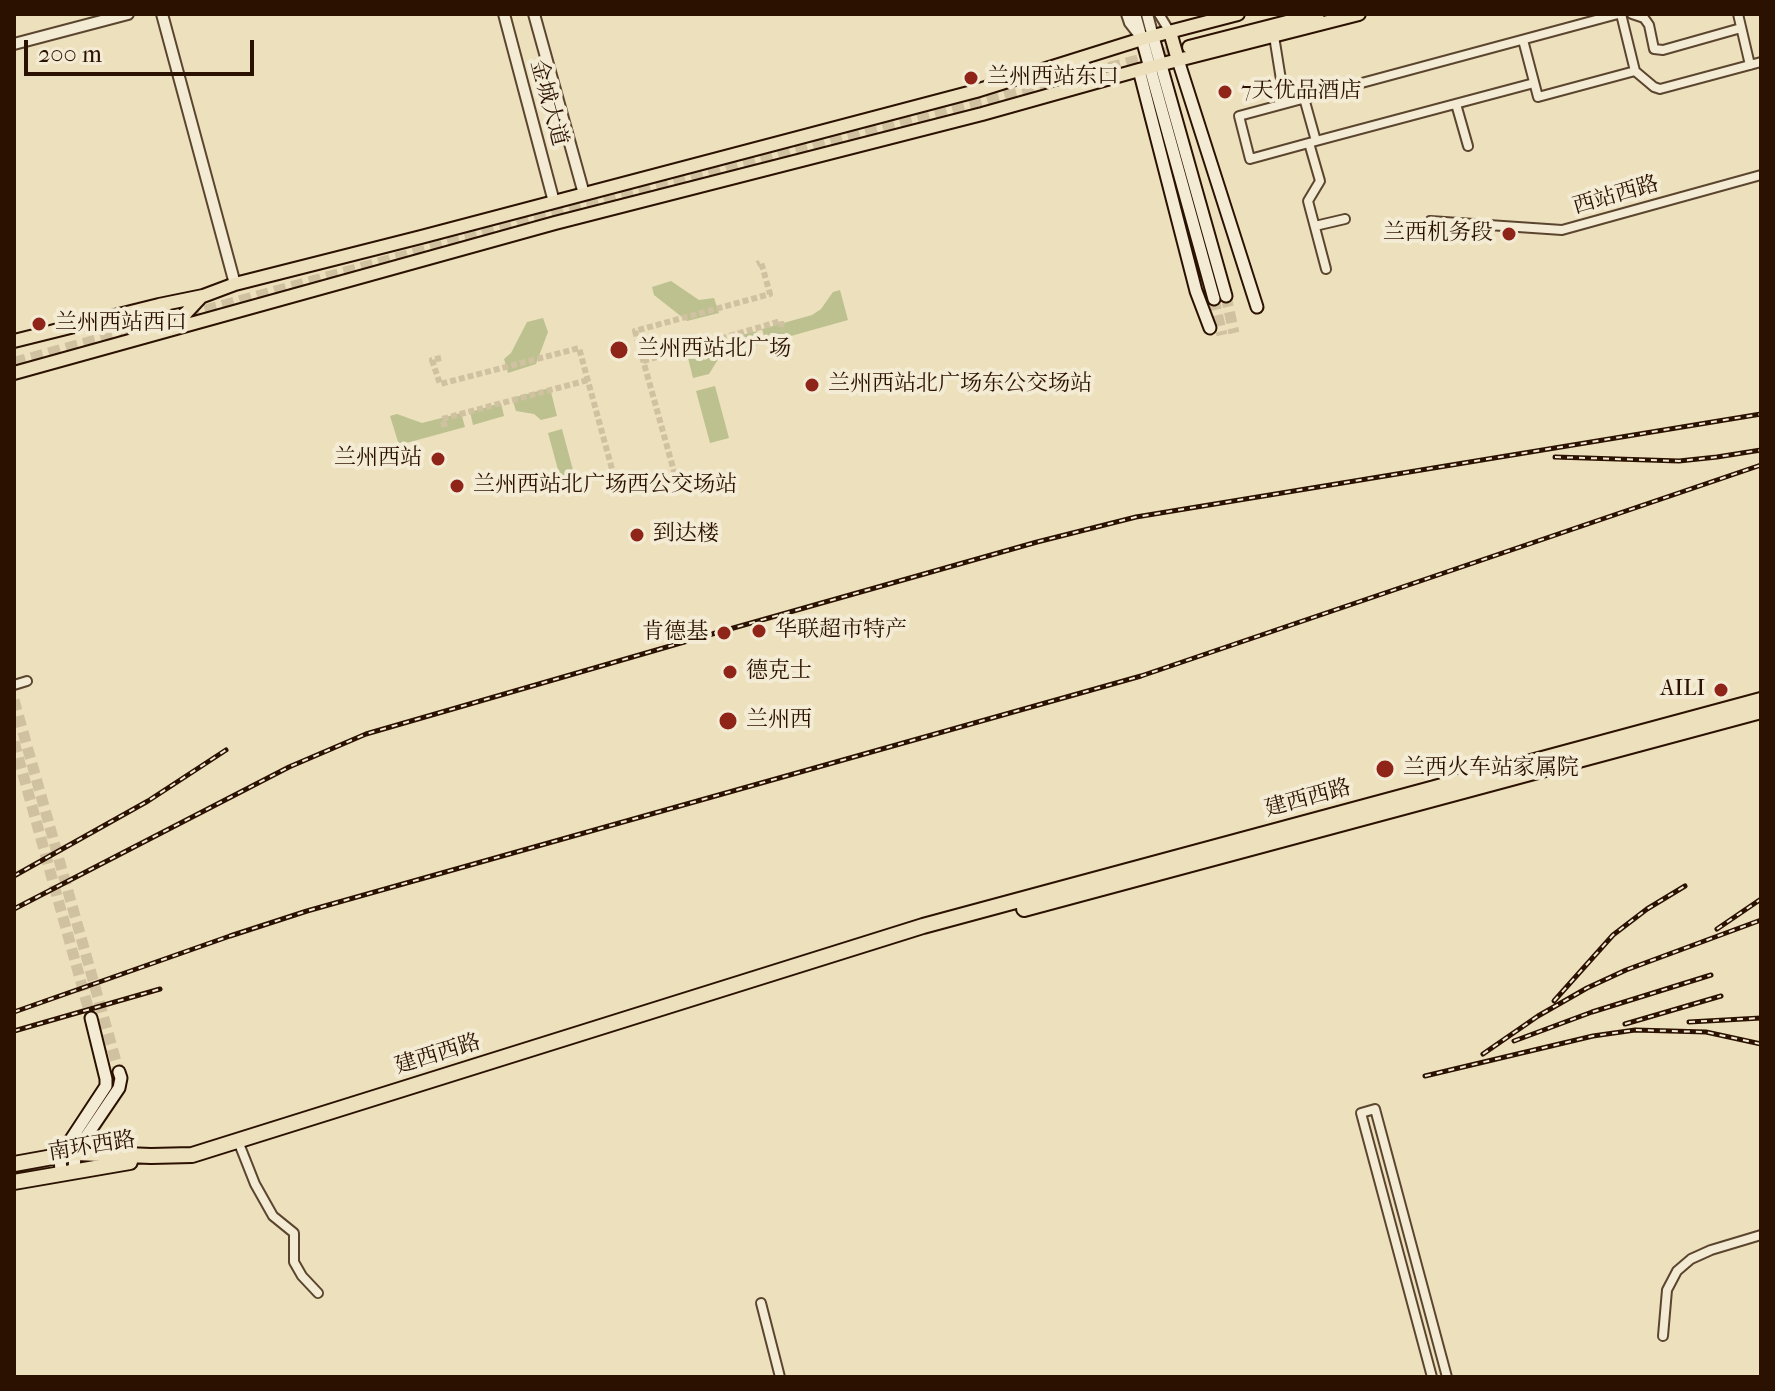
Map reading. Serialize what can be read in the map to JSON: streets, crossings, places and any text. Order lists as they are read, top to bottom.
{
  "streets": {
    "highway": ["建西西路", "南环西路"],
    "street": ["金城大道", "西站西路"]
  },
  "crossings": [
    ["建西西路", "南环西路"]
  ],
  "places": [
    "兰州西站东口",
    "7天优品酒店",
    "兰西机务段",
    "兰州西站西口",
    "兰州西站北广场",
    "兰州西站北广场东公交场站",
    "兰州西站",
    "兰州西站北广场西公交场站",
    "到达楼",
    "华联超市特产",
    "肯德基",
    "德克士",
    "AILI",
    "兰州西",
    "兰西火车站家属院"
  ],
  "scale_bar": "200 m"
}
